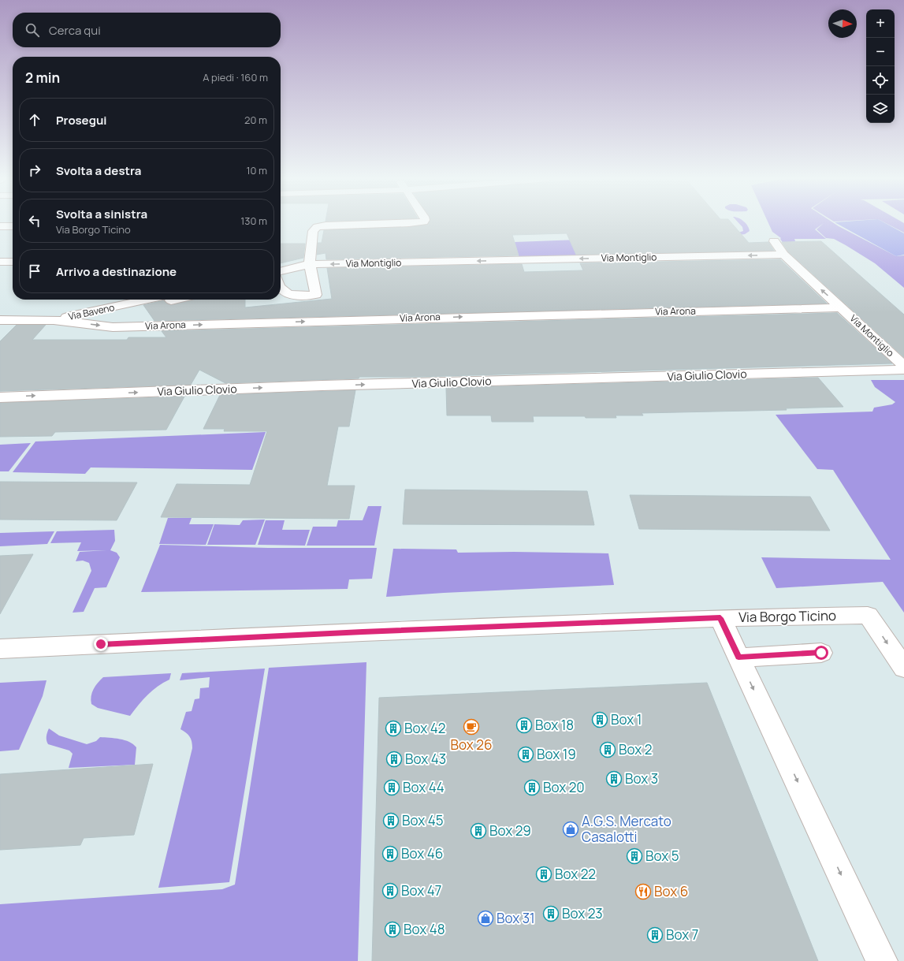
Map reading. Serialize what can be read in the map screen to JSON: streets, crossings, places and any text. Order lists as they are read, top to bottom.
{
  "streets": {
    "street": [
      "Via Montiglio",
      "Via Arona",
      "Via Baveno",
      "Via Giulio Clovio",
      "Via Borgo Ticino"
    ]
  },
  "crossings": [
    ["Via Montiglio", "Via Arona"],
    ["Via Arona", "Via Baveno"]
  ],
  "one_way": ["Via Montiglio", "Via Arona", "Via Giulio Clovio"],
  "places": {
    "building": [
      "Box 1",
      "Box 18",
      "Box 42",
      "Box 2",
      "Box 19",
      "Box 43",
      "Box 3",
      "Box 44",
      "Box 20",
      "Box 45",
      "Box 29",
      "Box 46",
      "Box 5",
      "Box 22",
      "Box 47",
      "Box 23",
      "Box 48",
      "Box 7"
    ],
    "cafe": ["Box 26"],
    "shop": ["A.G.S. Mercato Casalotti", "Box 31"],
    "restaurant": ["Box 6"]
  },
  "north": "right",
  "page": {
    "map_buttons": ["+", "−"],
    "search": "Cerca qui",
    "heading": ["2 min", "A piedi · 160 m"],
    "list": [
      ["Prosegui", "20 m"],
      ["Svolta a destra", "10 m"],
      ["Svolta a sinistra", "Via Borgo Ticino", "130 m"],
      "Arrivo a destinazione"
    ]
  }
}
